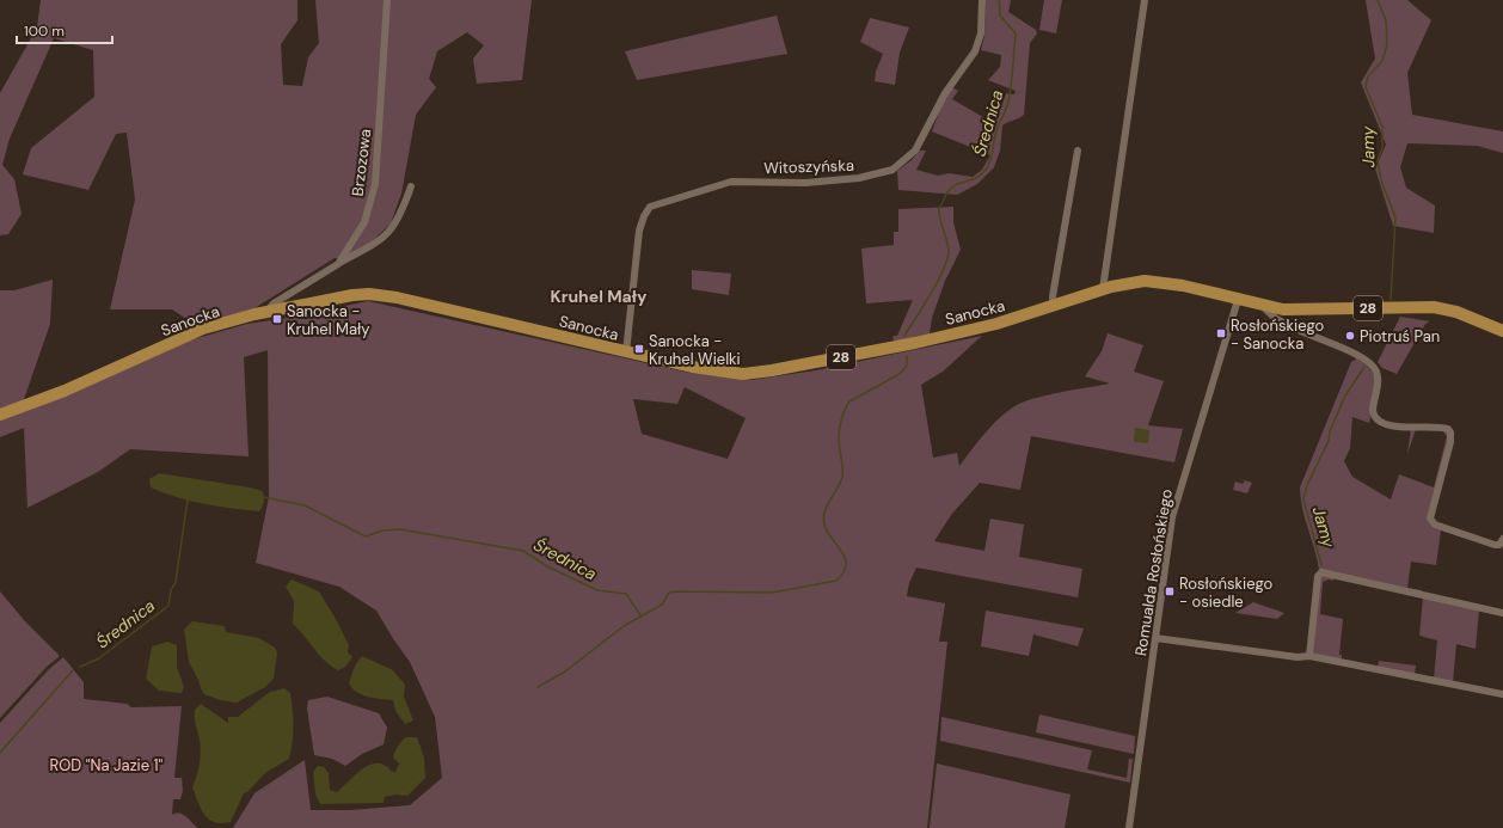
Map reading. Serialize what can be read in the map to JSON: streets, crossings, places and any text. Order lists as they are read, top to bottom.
{
  "streets": {
    "main road": ["28", "Sanocka"],
    "street": ["Brzozowa", "Witoszyńska", "Romualda Rosłońskiego"]
  },
  "crossings": [
    ["Brzozowa", "Sanocka"],
    ["Witoszyńska", "Sanocka"],
    ["28", "Sanocka"],
    ["28", "Romualda Rosłońskiego"],
    ["Sanocka", "Romualda Rosłońskiego"]
  ],
  "districts": ["Kruhel Mały"],
  "water": ["Średnica", "Jamy"],
  "parks": ["ROD \"Na Jazie 1\""],
  "places": {
    "transit": [
      "Sanocka - Kruhel Mały",
      "Rosłońskiego - Sanocka",
      "Sanocka - Kruhel Wielki",
      "Rosłońskiego - osiedle"
    ],
    "other": ["Piotruś Pan"]
  },
  "scale_bar": "100 m"
}
